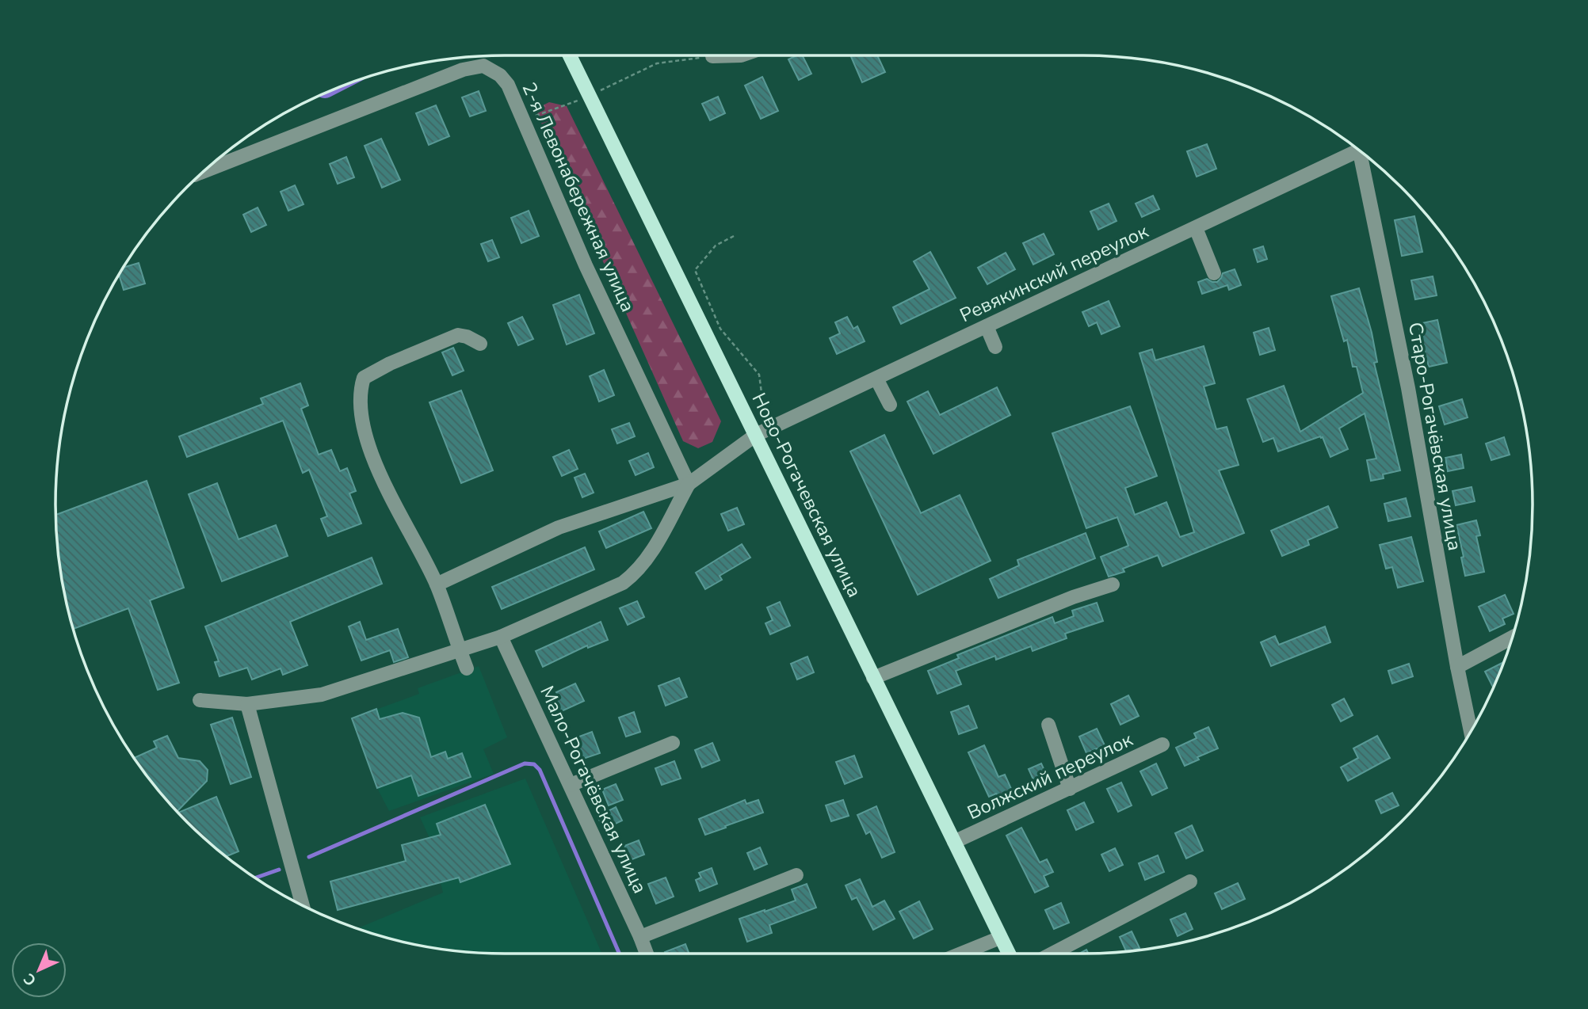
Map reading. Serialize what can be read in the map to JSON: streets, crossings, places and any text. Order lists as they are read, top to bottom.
{
  "streets": {
    "main road": ["Ново-Рогачевская улица"],
    "street": [
      "2-я Левонабережная улица",
      "Ревякинский переулок",
      "Старо-Рогачёвская улица",
      "Волжский переулок",
      "Мало-Рогачёвская улица"
    ]
  },
  "crossings": [
    ["2-я Левонабережная улица", "Ревякинский переулок"],
    ["Ревякинский переулок", "Ново-Рогачевская улица"],
    ["Ново-Рогачевская улица", "Волжский переулок"]
  ],
  "north": "bottom left"
}
